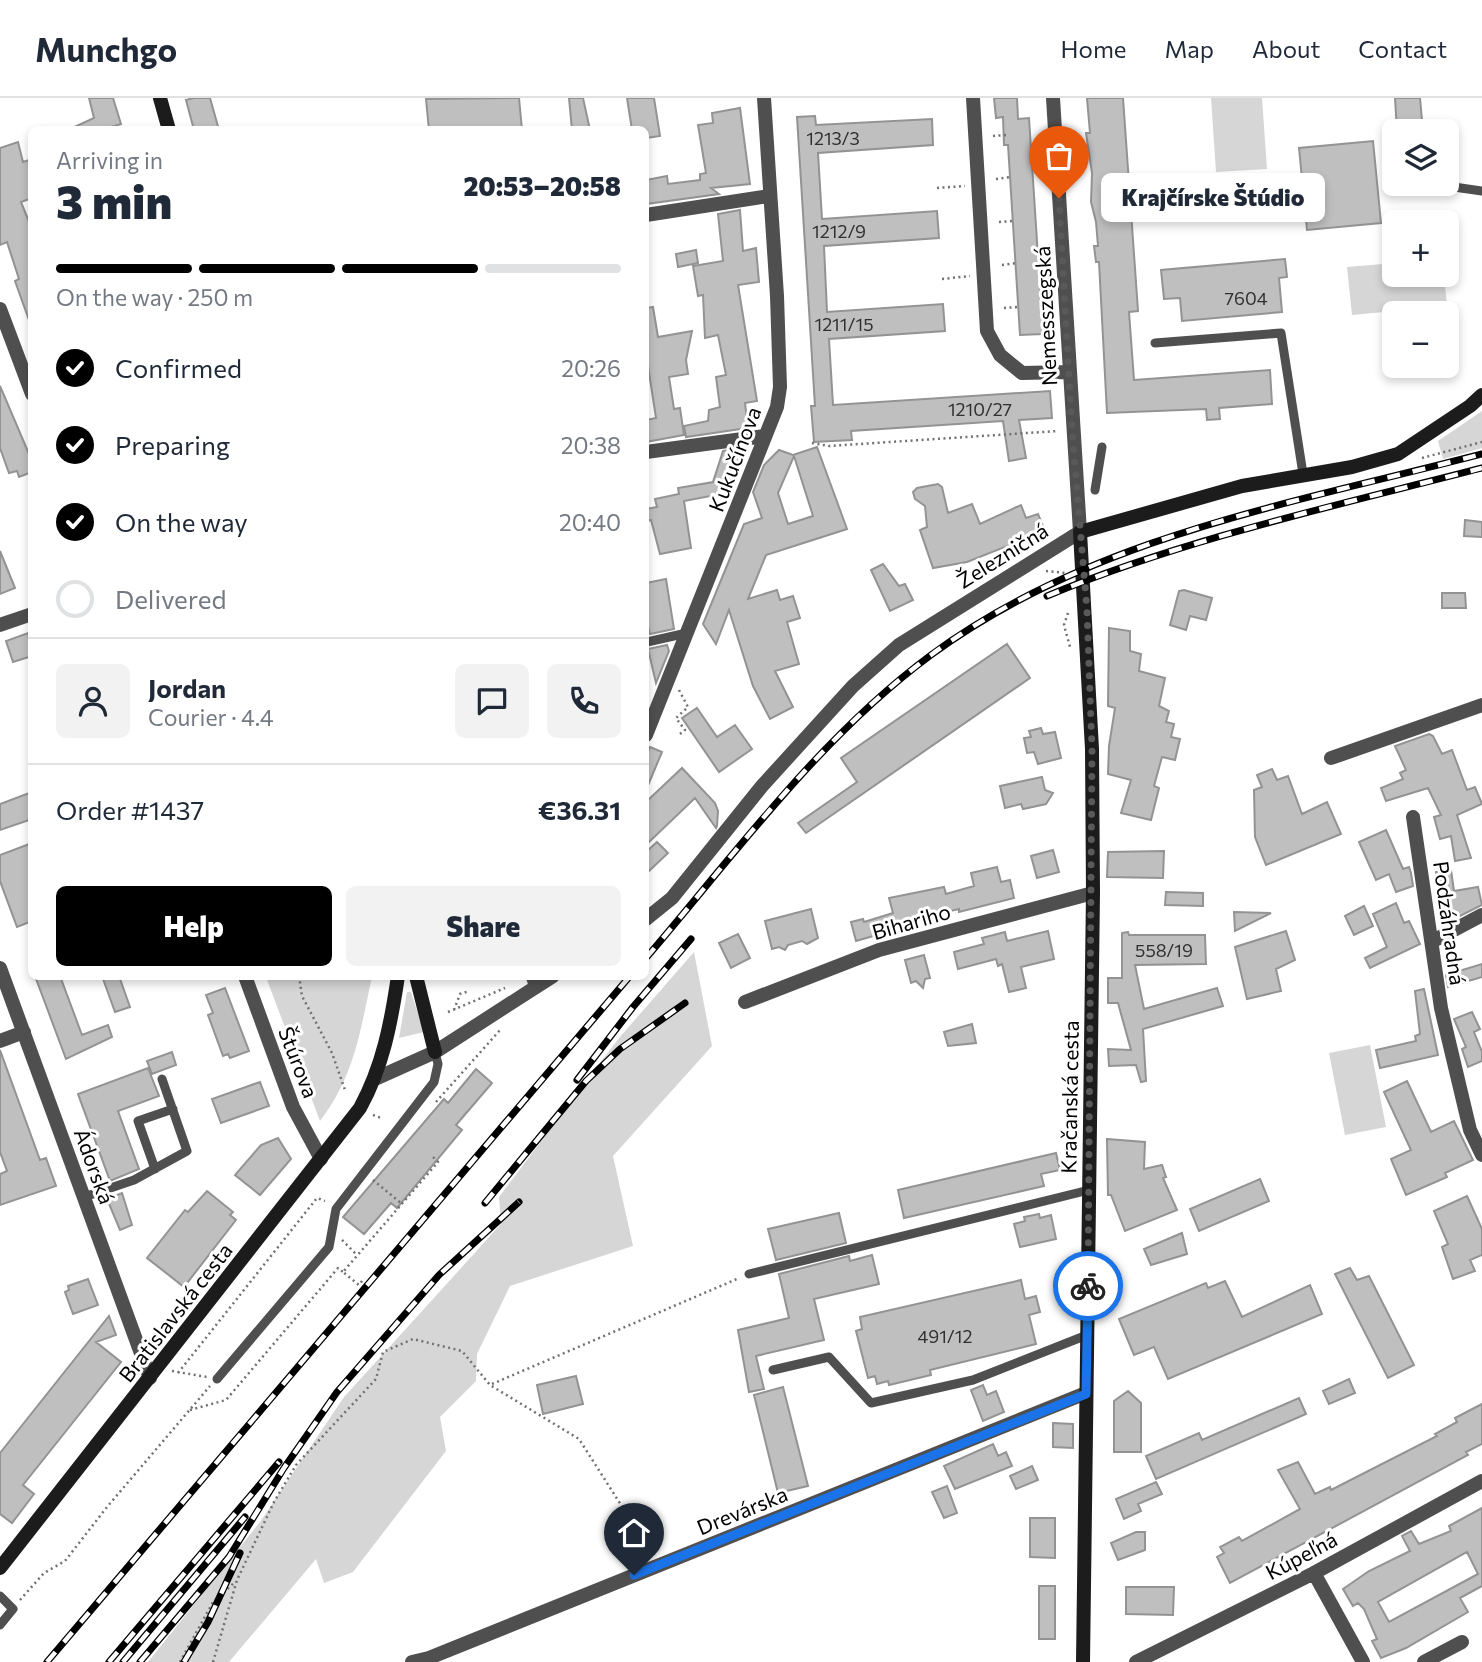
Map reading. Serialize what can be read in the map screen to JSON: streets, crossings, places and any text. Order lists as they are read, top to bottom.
{
  "streets": {
    "street": [
      "Nemesszegská",
      "Kukučínova",
      "Železničná",
      "Bihariho",
      "Podzáhradná",
      "Štúrova",
      "Kračanská cesta",
      "Ádorská",
      "Bratislavská cesta",
      "Drevárska",
      "Kúpeľná"
    ]
  },
  "crossings": [
    ["Nemesszegská", "Železničná"],
    ["Nemesszegská", "Kračanská cesta"],
    ["Železničná", "Kračanská cesta"],
    ["Bihariho", "Kračanská cesta"],
    ["Štúrova", "Bratislavská cesta"],
    ["Kračanská cesta", "Drevárska"],
    ["Ádorská", "Bratislavská cesta"]
  ],
  "places": ["Krajčírske Štúdio"],
  "house_numbers": [
    "1213/3",
    "1212/9",
    "7604",
    "1211/15",
    "1210/27",
    "558/19",
    "491/12"
  ],
  "page": {
    "header": "Munchgo",
    "nav": [
      "Home",
      "Map",
      "About",
      "Contact"
    ],
    "map_buttons": ["+", "−"],
    "heading": ["3 min", "Arriving in", "20:53–20:58"],
    "panel": [
      "Jordan",
      "Courier · 4.4",
      "Order #1437",
      "€36.31"
    ],
    "bubble": "Krajčírske Štúdio",
    "bar": "On the way · 250 m",
    "list": [
      ["Confirmed", "20:26"],
      ["Preparing", "20:38"],
      ["On the way", "20:40"],
      "Delivered"
    ],
    "buttons": ["Help", "Share"]
  }
}
